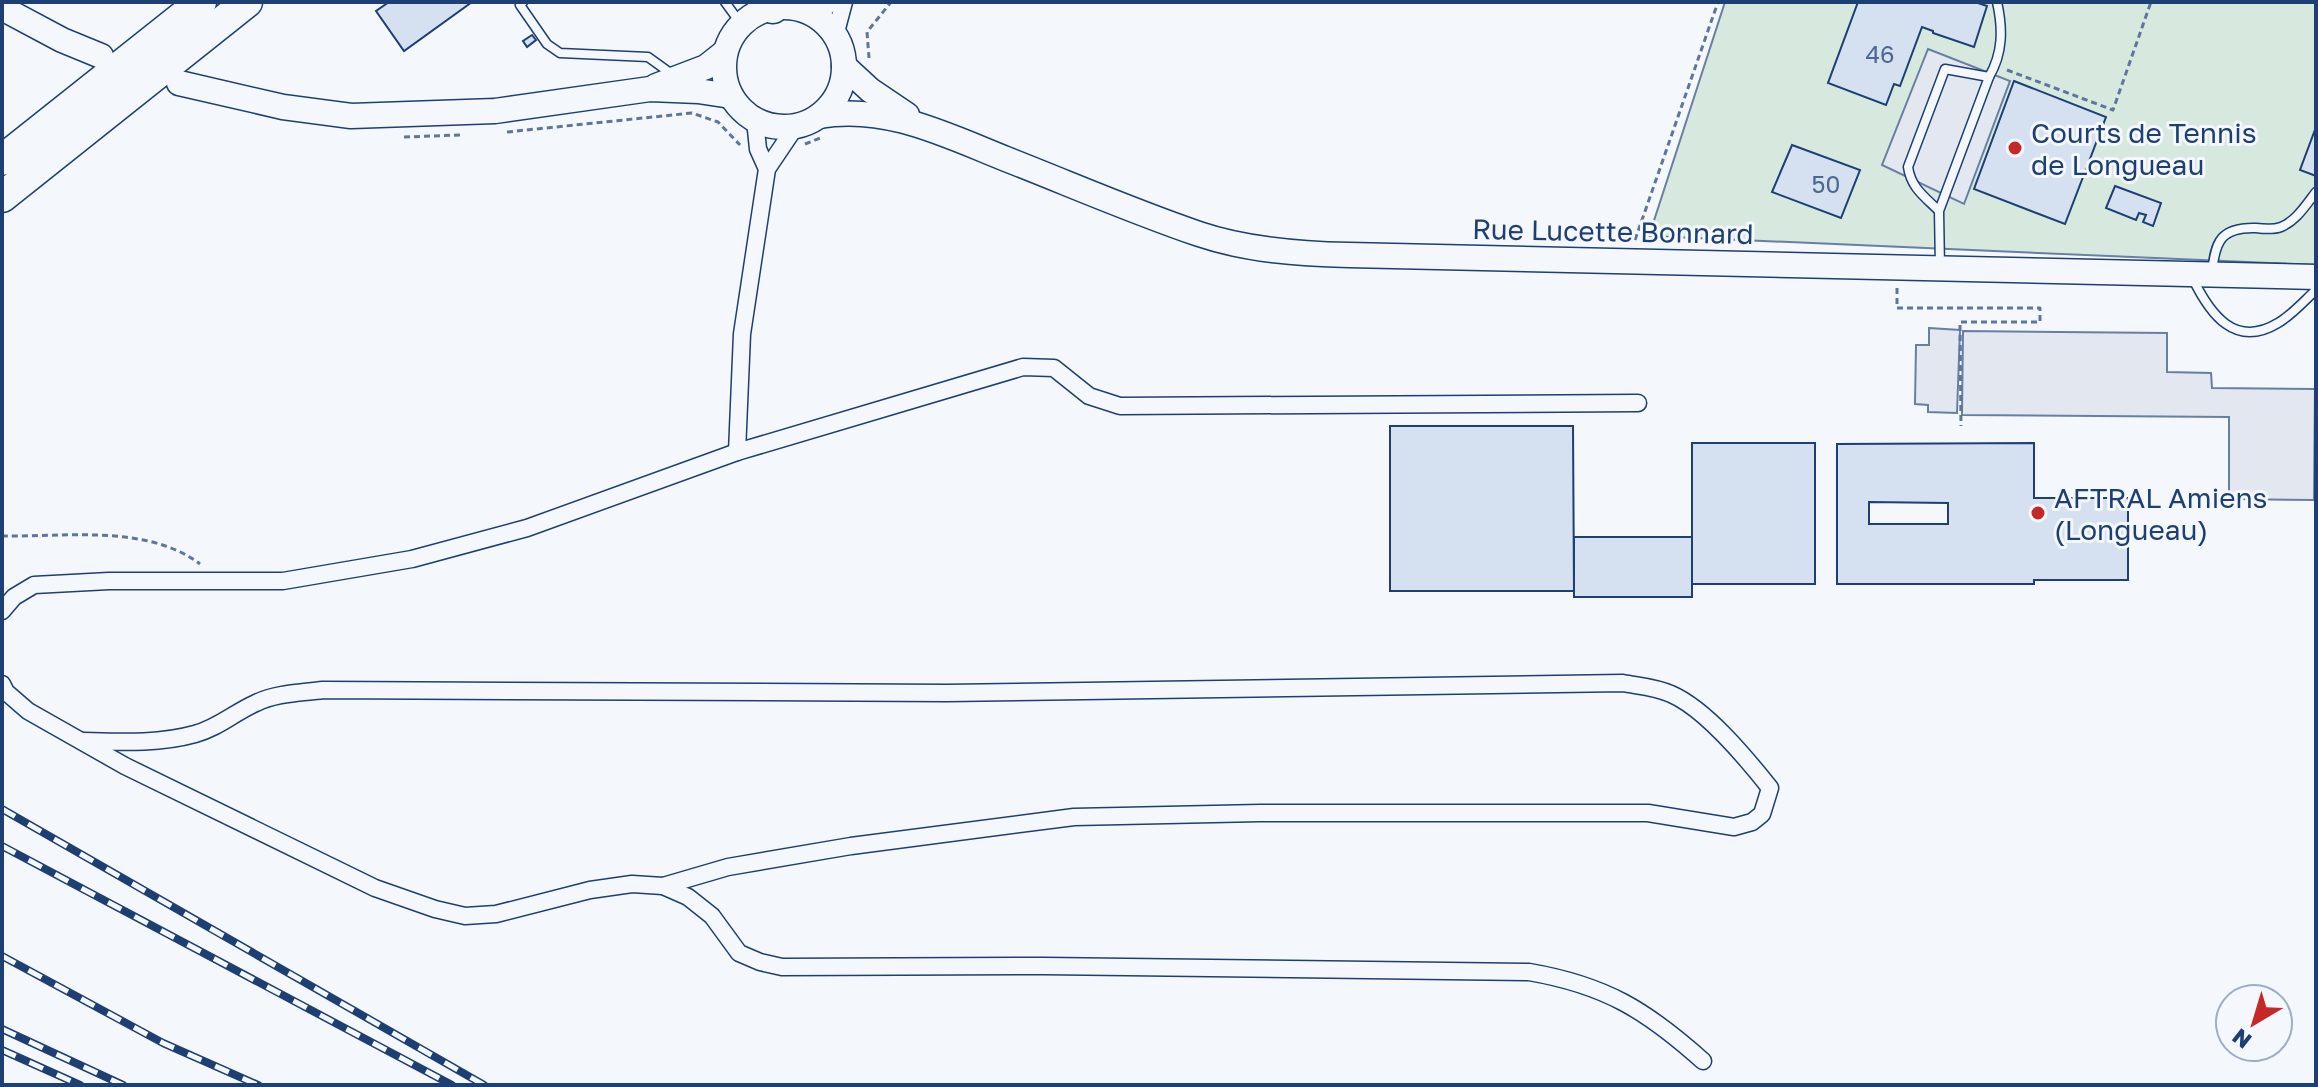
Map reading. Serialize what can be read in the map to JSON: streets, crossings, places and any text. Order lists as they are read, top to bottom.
{
  "streets": {
    "street": ["Rue Lucette Bonnard"]
  },
  "places": ["Courts de Tennis de Longueau", "AFTRAL Amiens (Longueau)"],
  "house_numbers": ["46", "50"],
  "north": "bottom left"
}
